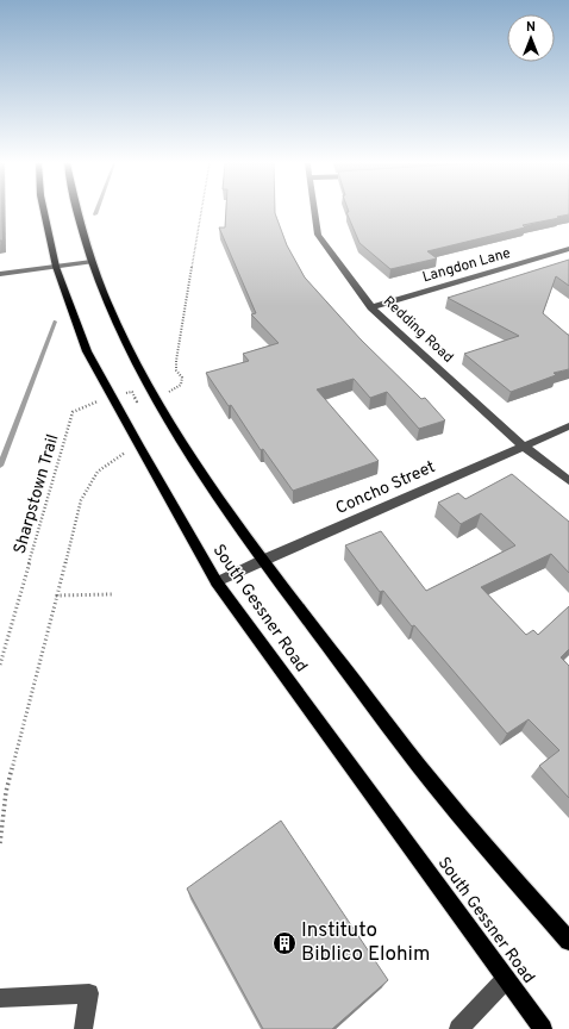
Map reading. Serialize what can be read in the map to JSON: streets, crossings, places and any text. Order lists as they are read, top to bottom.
{
  "streets": {
    "main road": ["South Gessner Road"],
    "street": ["Langdon Lane", "Redding Road", "Concho Street"],
    "path": ["Sharpstown Trail"]
  },
  "crossings": [
    ["Langdon Lane", "Redding Road"],
    ["Redding Road", "Concho Street"],
    ["Concho Street", "South Gessner Road"]
  ],
  "places": {
    "building": ["Instituto Biblico Elohim"]
  },
  "north": "top"
}
